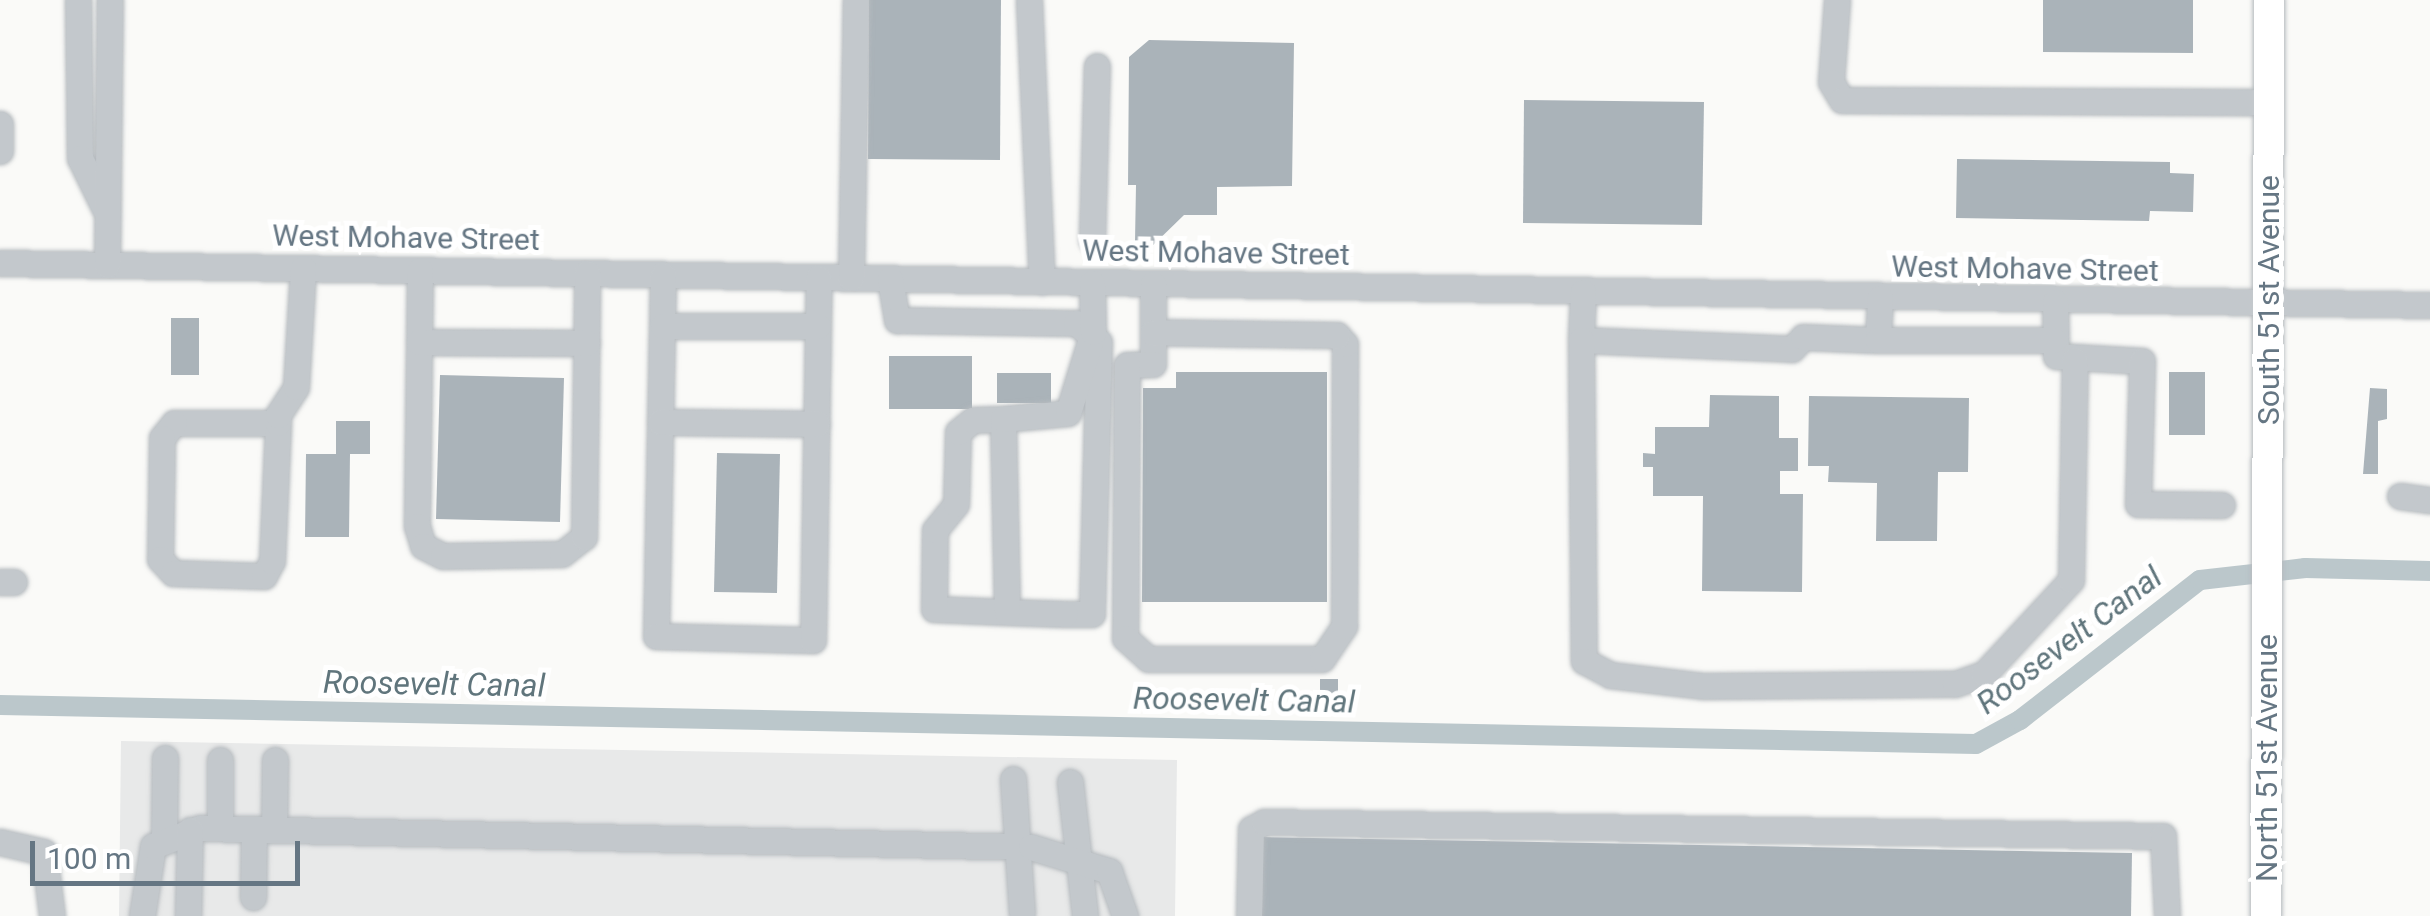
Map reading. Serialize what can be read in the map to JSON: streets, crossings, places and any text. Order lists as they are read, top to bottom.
{
  "streets": {
    "main road": ["South 51st Avenue", "North 51st Avenue"],
    "street": ["West Mohave Street"]
  },
  "crossings": [
    ["West Mohave Street", "South 51st Avenue"],
    ["South 51st Avenue", "North 51st Avenue"]
  ],
  "water": ["Roosevelt Canal"],
  "scale_bar": "100 m"
}
